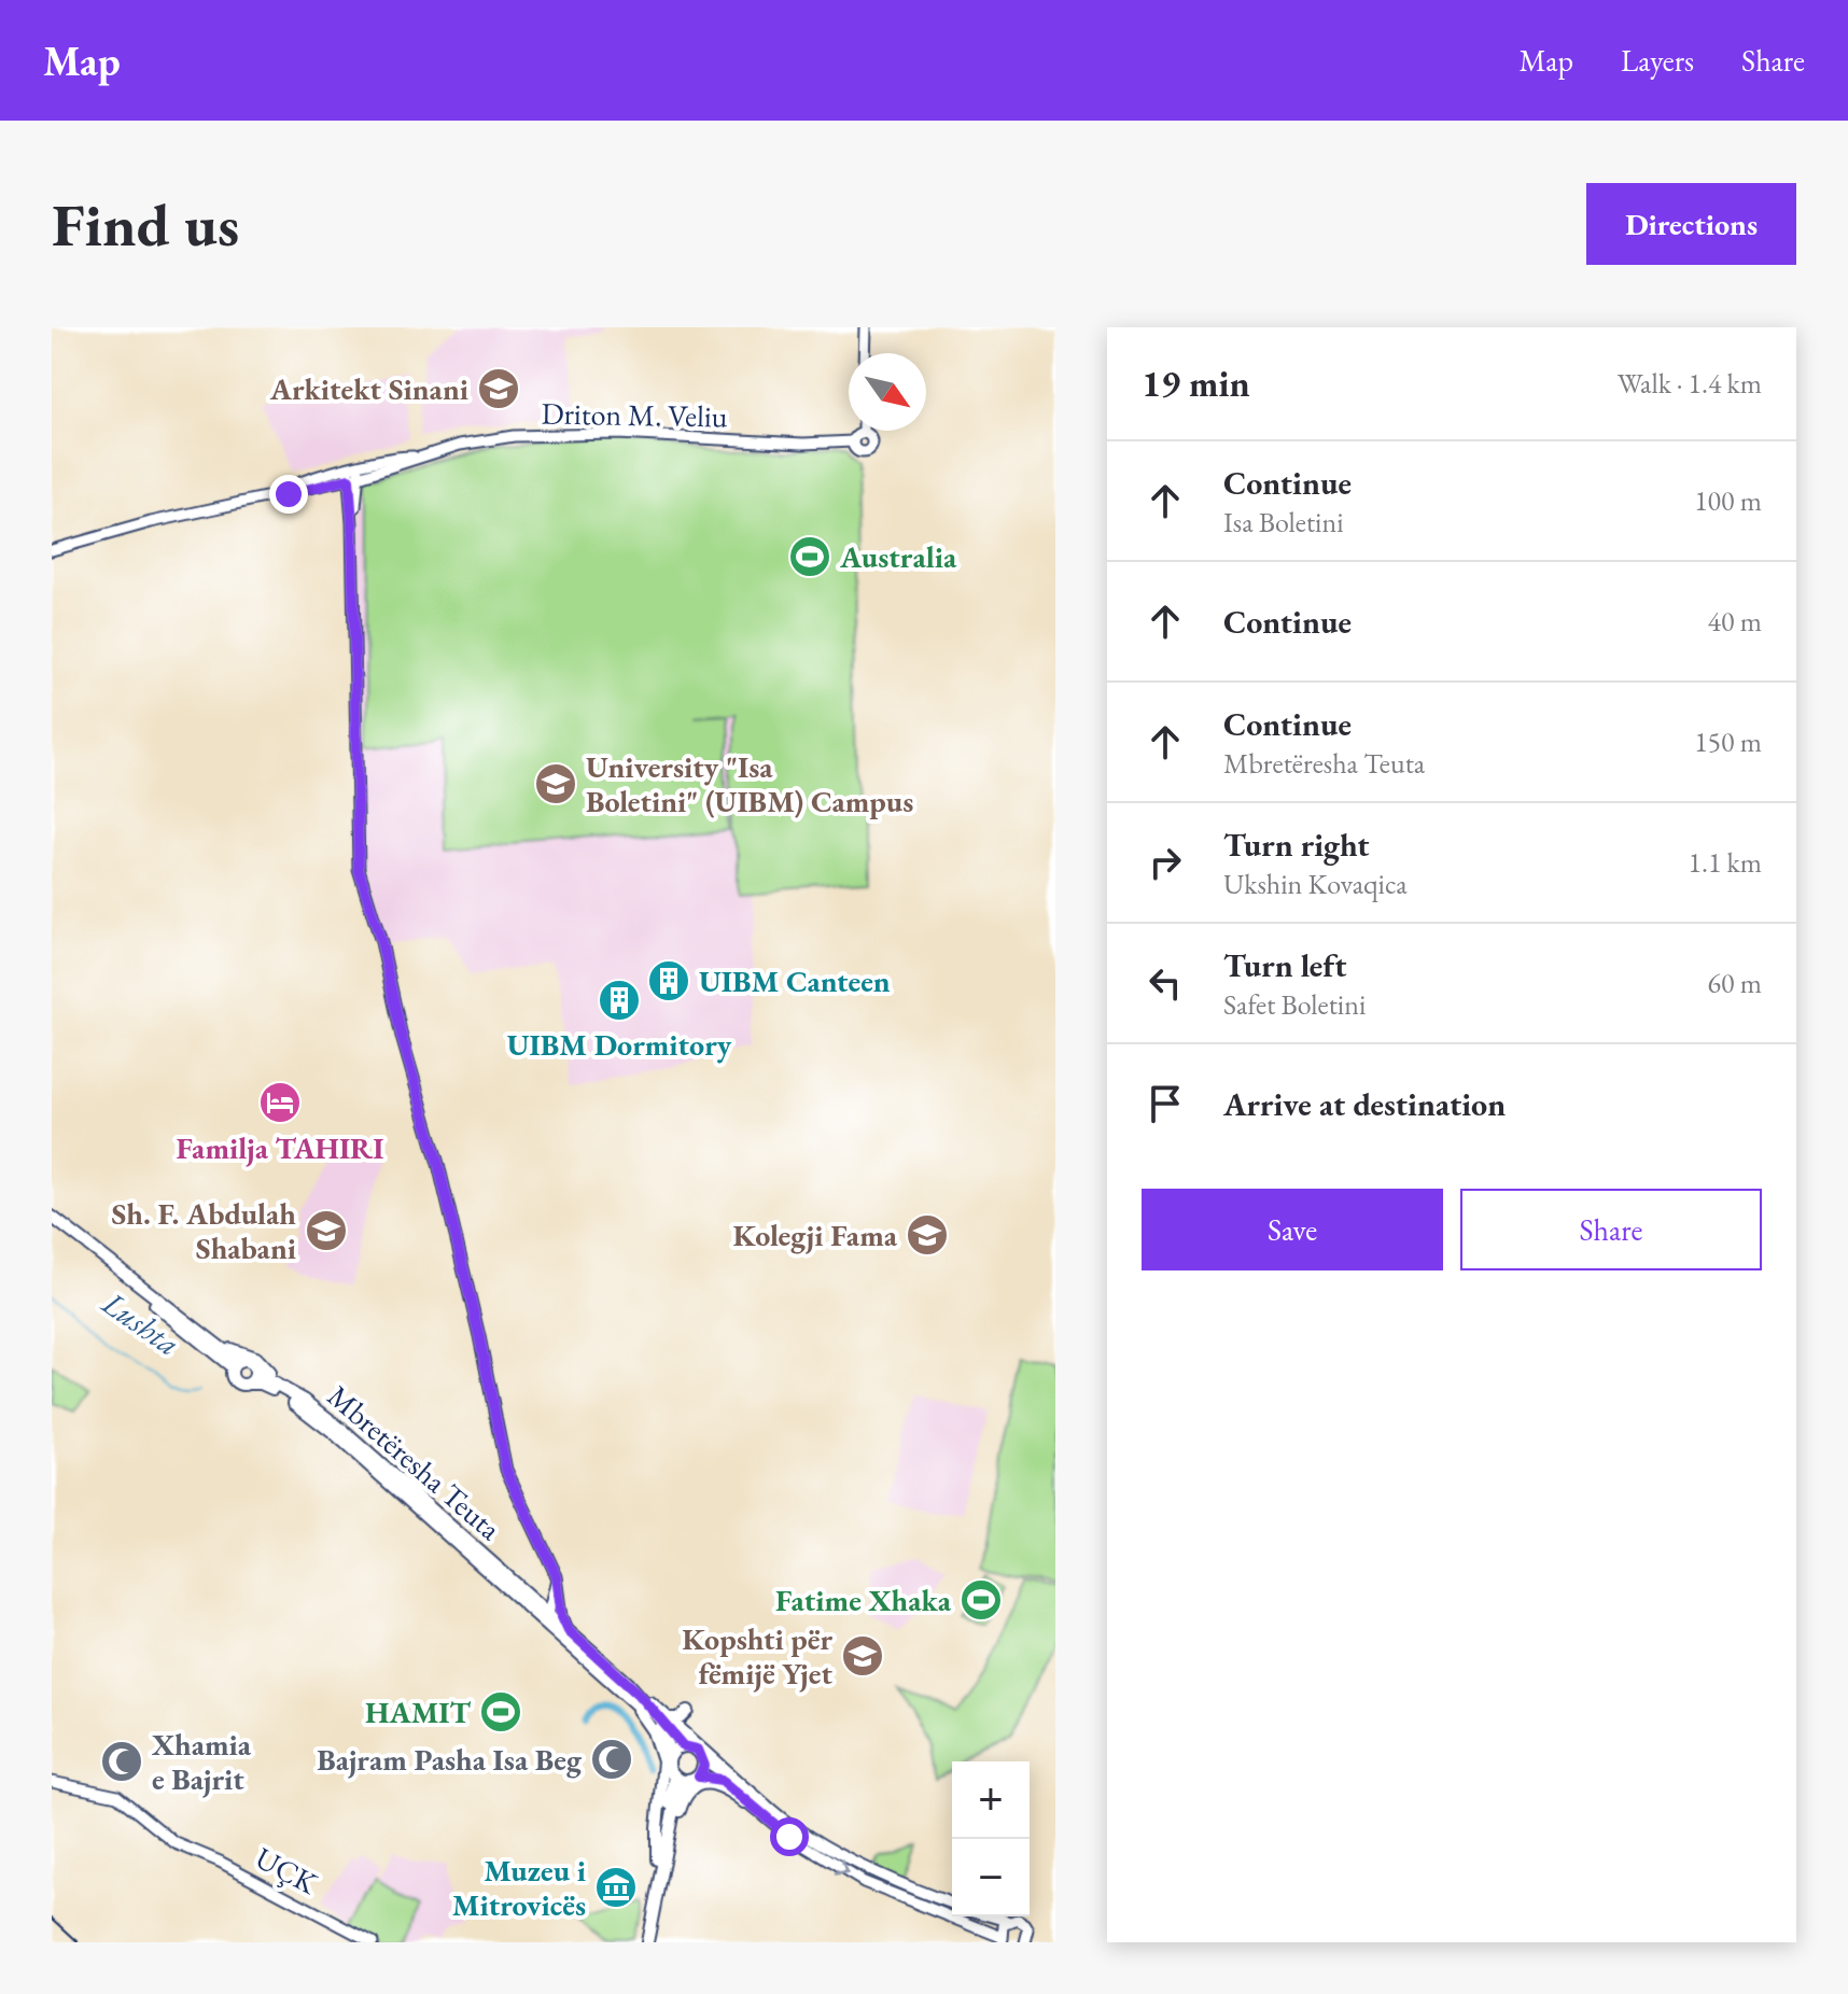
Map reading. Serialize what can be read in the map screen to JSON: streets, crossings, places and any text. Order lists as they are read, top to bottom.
{
  "streets": {
    "main road": ["Mbretëresha Teuta"],
    "street": ["Driton M. Veliu", "UÇK"]
  },
  "water": ["Lushta"],
  "places": {
    "school or university": [
      "Arkitekt Sinani",
      "University \"Isa Boletini\" (UIBM) Campus",
      "Sh. F. Abdulah Shabani",
      "Kolegji Fama",
      "Kopshti për fëmijë Yjet"
    ],
    "sports": ["Australia", "Fatime Xhaka", "HAMIT"],
    "building": ["UIBM Canteen", "UIBM Dormitory"],
    "hotel": ["Familja TAHIRI"],
    "mosque": ["Bajram Pasha Isa Beg", "Xhamia e Bajrit"],
    "museum": ["Muzeu i Mitrovicës"]
  },
  "north": "bottom right",
  "page": {
    "header": "Map",
    "nav": ["Map", "Layers", "Share"],
    "buttons": [
      "Directions",
      ["Save", "Share"]
    ],
    "title": "Find us",
    "heading": ["19 min", "Walk · 1.4 km"],
    "list": [
      ["Continue", "Isa Boletini", "100 m"],
      ["Continue", "40 m"],
      ["Continue", "Mbretëresha Teuta", "150 m"],
      ["Turn right", "Ukshin Kovaqica", "1.1 km"],
      ["Turn left", "Safet Boletini", "60 m"],
      "Arrive at destination"
    ],
    "map_buttons": ["+", "−"]
  }
}
